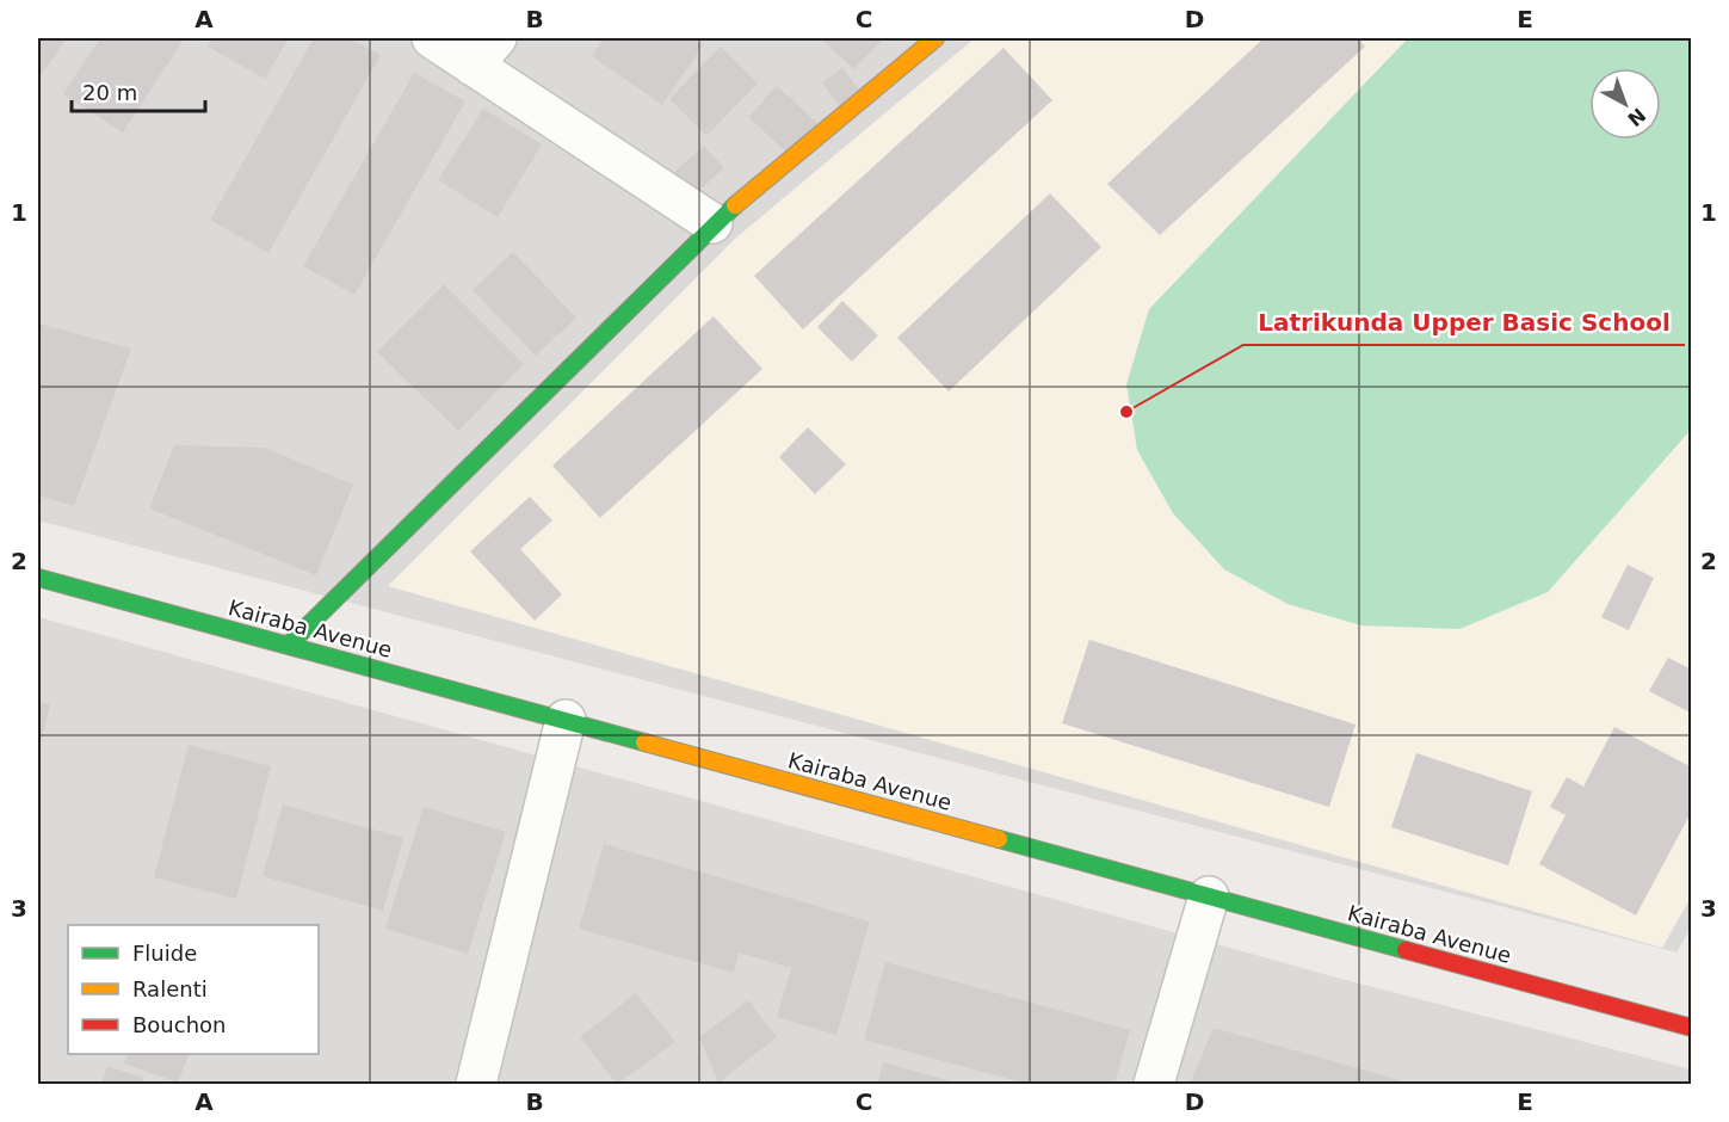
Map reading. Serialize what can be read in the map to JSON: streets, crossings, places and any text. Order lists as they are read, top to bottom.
{
  "streets": {
    "street": ["Kairaba Avenue"]
  },
  "places": ["Latrikunda Upper Basic School"],
  "legend": ["Fluide", "Ralenti", "Bouchon"],
  "scale_bar": "20 m",
  "north": "bottom right",
  "grid": {
    "columns": [
      "A",
      "B",
      "C",
      "D",
      "E"
    ],
    "rows": ["1", "2", "3"]
  }
}
